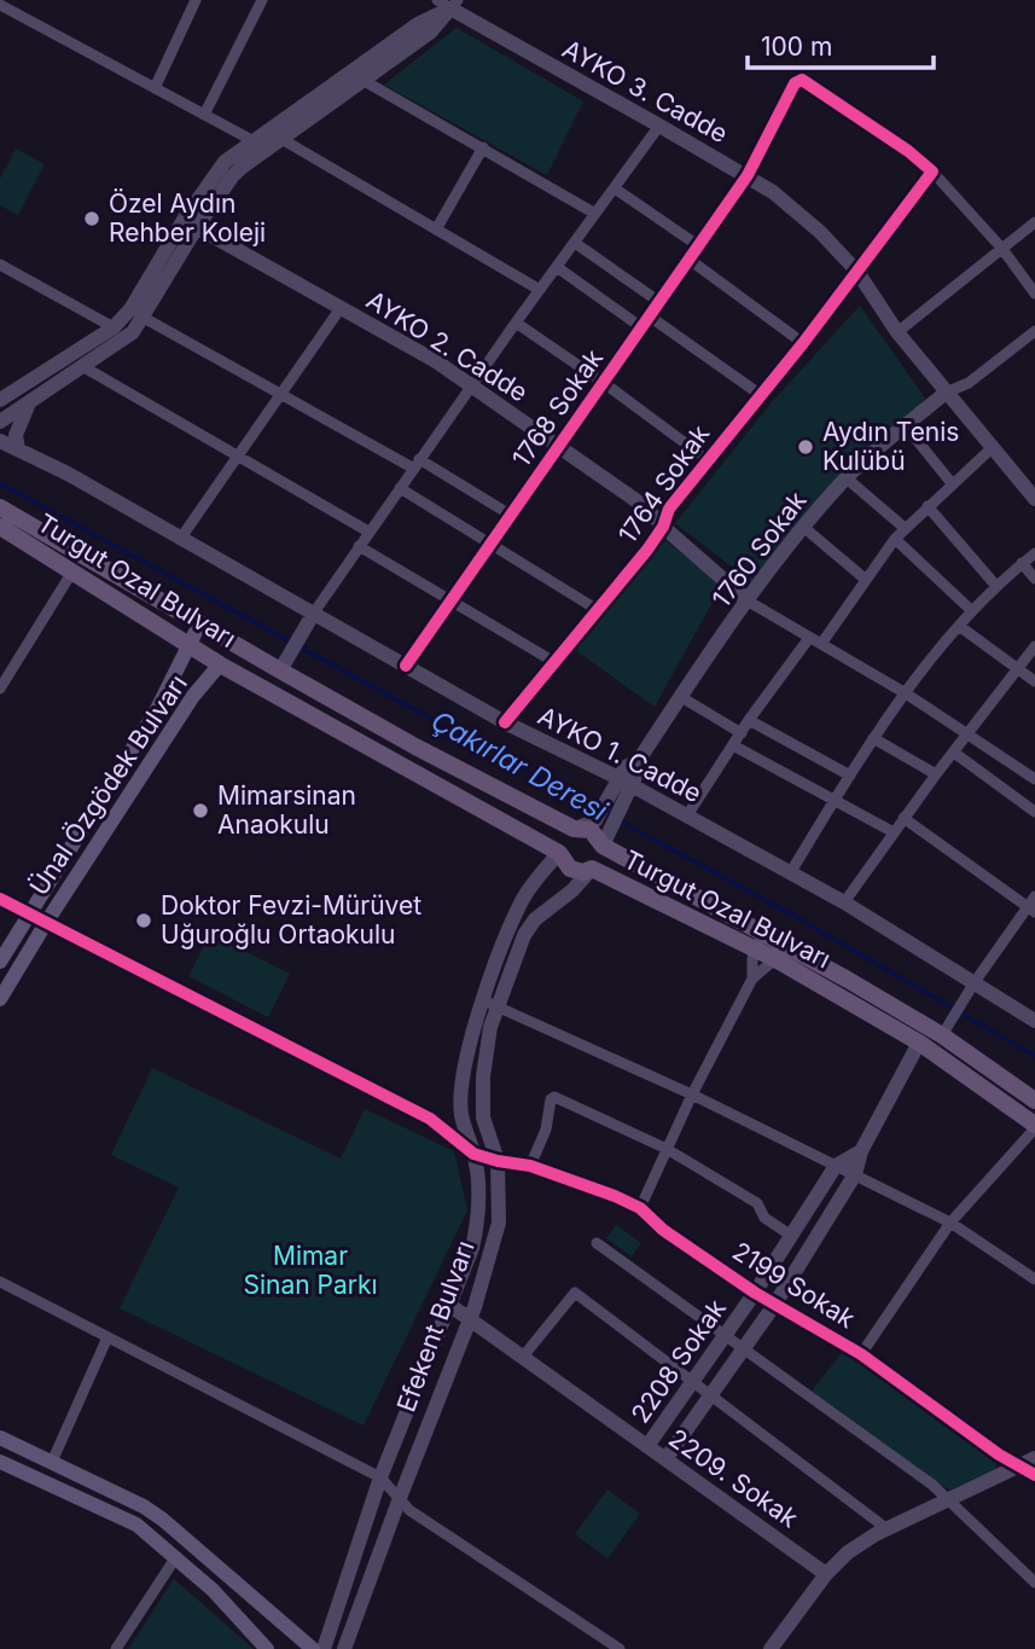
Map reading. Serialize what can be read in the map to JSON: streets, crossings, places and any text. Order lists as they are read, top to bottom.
{
  "streets": {
    "main road": ["Turgut Ozal Bulvarı", "Ünal Özgödek Bulvarı", "Efekent Bulvarı"],
    "street": [
      "AYKO 3. Cadde",
      "AYKO 2. Cadde",
      "1768 Sokak",
      "1764 Sokak",
      "1760 Sokak",
      "AYKO 1. Cadde",
      "2199 Sokak",
      "2208 Sokak",
      "2209. Sokak"
    ]
  },
  "crossings": [
    ["AYKO 3. Cadde", "1768 Sokak"],
    ["AYKO 3. Cadde", "1764 Sokak"],
    ["AYKO 3. Cadde", "1760 Sokak"],
    ["AYKO 2. Cadde", "1768 Sokak"],
    ["AYKO 2. Cadde", "1764 Sokak"],
    ["AYKO 2. Cadde", "1760 Sokak"],
    ["1768 Sokak", "1764 Sokak"],
    ["1768 Sokak", "AYKO 1. Cadde"],
    ["1764 Sokak", "AYKO 1. Cadde"],
    ["1760 Sokak", "AYKO 1. Cadde"],
    ["Turgut Ozal Bulvarı", "Ünal Özgödek Bulvarı"],
    ["Turgut Ozal Bulvarı", "Efekent Bulvarı"],
    ["Turgut Ozal Bulvarı", "2208 Sokak"],
    ["2199 Sokak", "2208 Sokak"],
    ["Efekent Bulvarı", "2209. Sokak"],
    ["2208 Sokak", "2209. Sokak"]
  ],
  "water": ["Çakırlar Deresi"],
  "parks": ["Mimar Sinan Parkı"],
  "places": [
    "Özel Aydın Rehber Koleji",
    "Aydın Tenis Kulübü",
    "Mimarsinan Anaokulu",
    "Doktor Fevzi-Mürüvet Uğuroğlu Ortaokulu"
  ],
  "scale_bar": "100 m"
}
